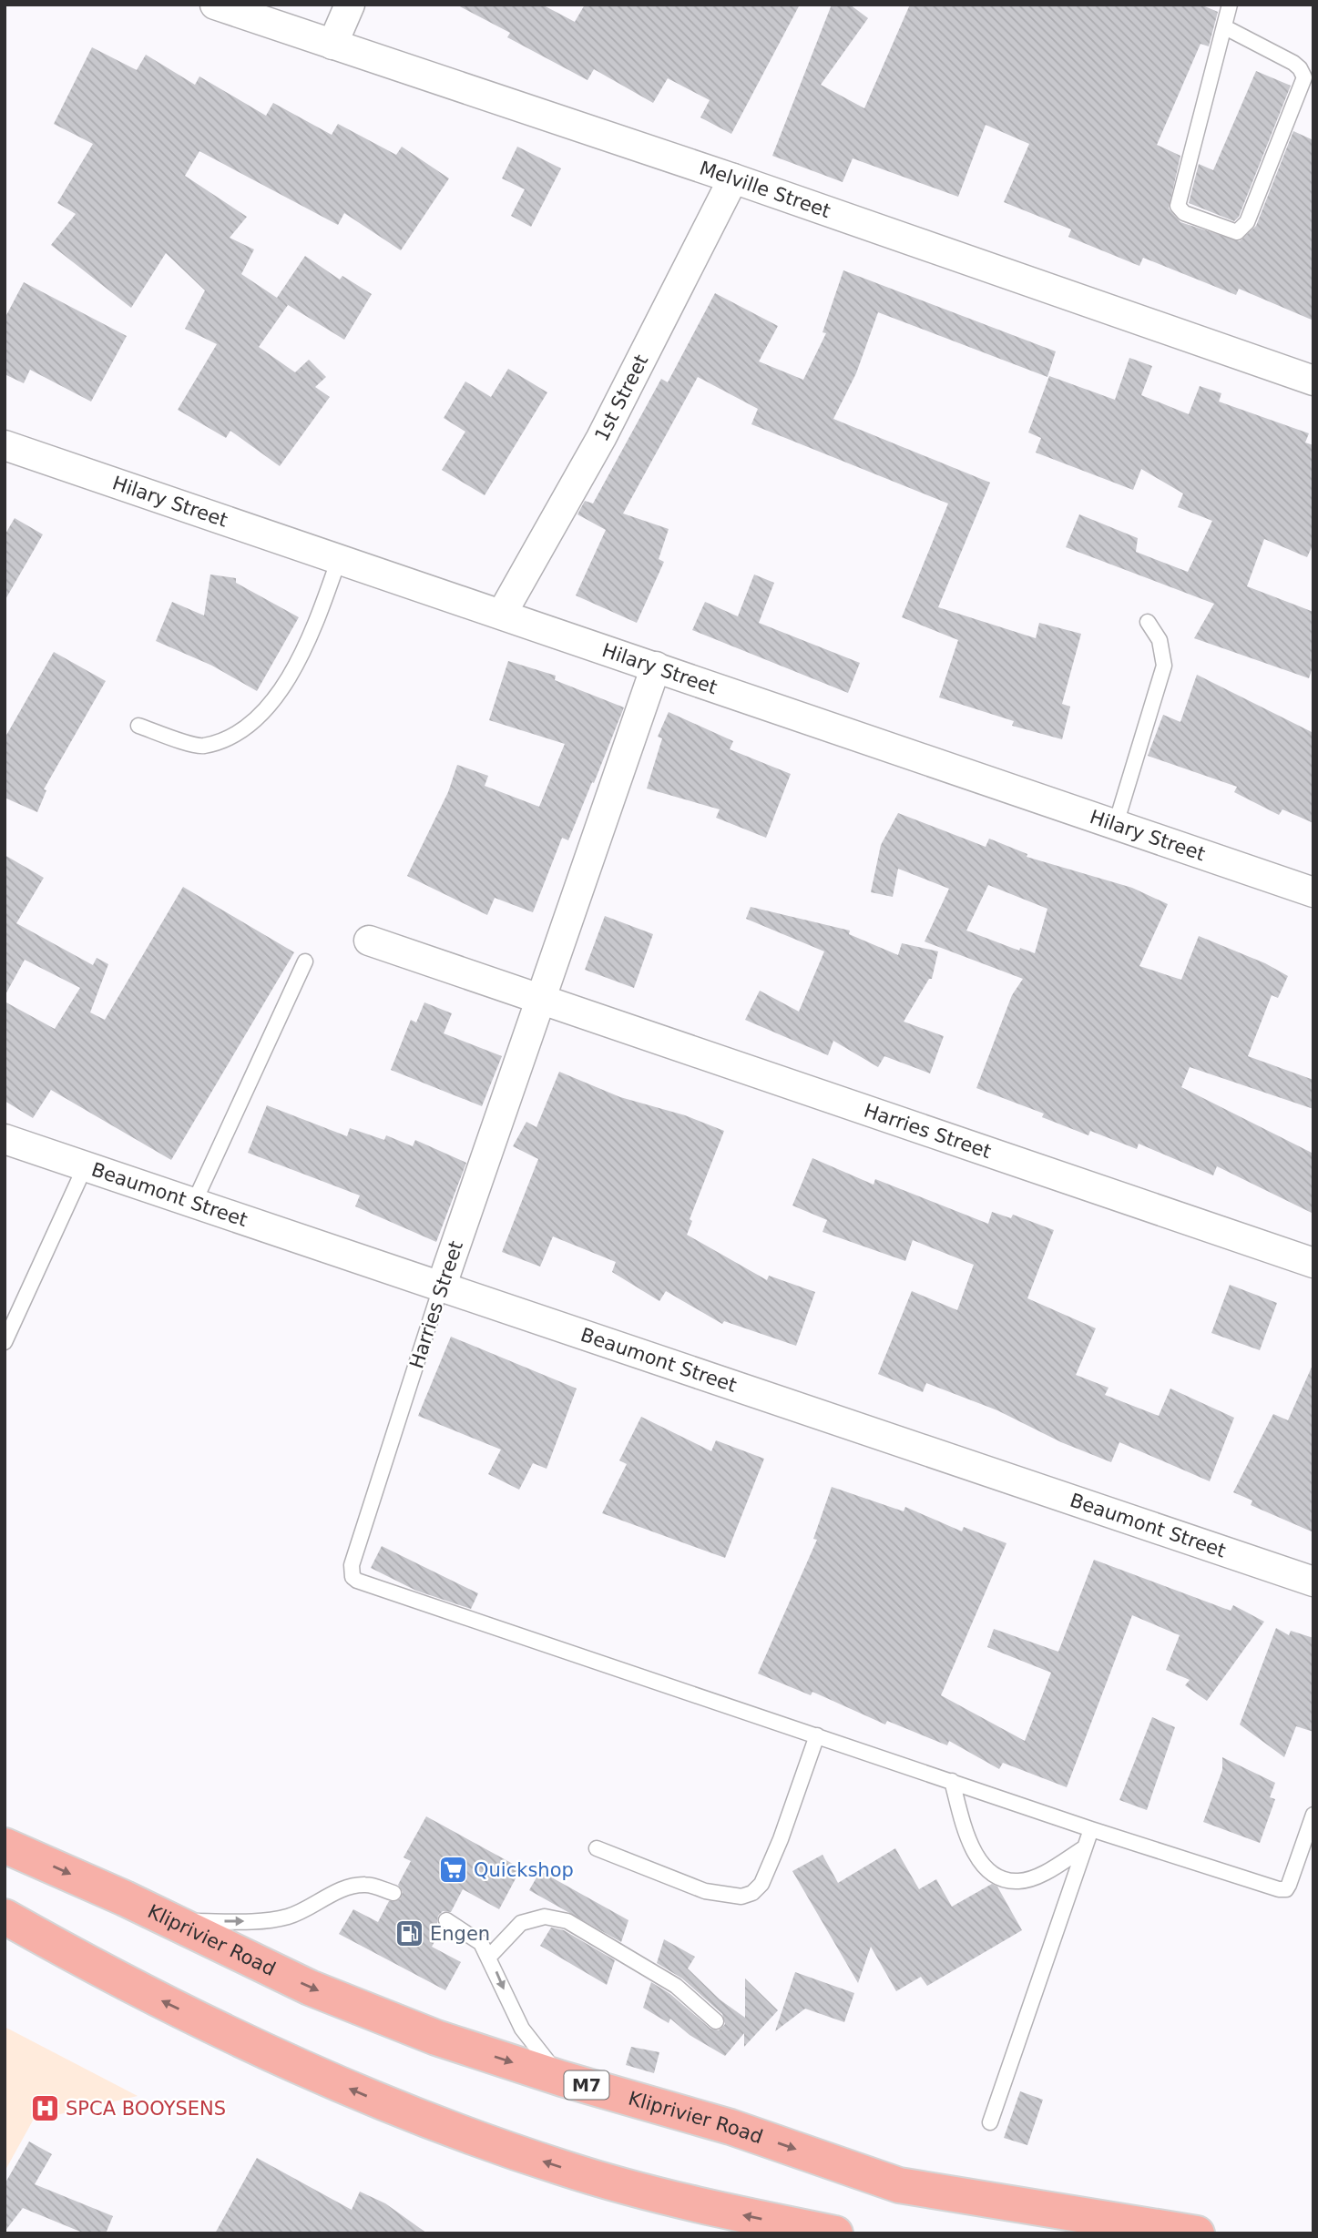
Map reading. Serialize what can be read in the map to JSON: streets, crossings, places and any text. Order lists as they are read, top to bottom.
{
  "streets": {
    "main road": ["Kliprivier Road", "M7"],
    "street": [
      "Melville Street",
      "1st Street",
      "Hilary Street",
      "Harries Street",
      "Beaumont Street"
    ]
  },
  "crossings": [
    ["Melville Street", "1st Street"],
    ["1st Street", "Hilary Street"],
    ["Hilary Street", "Harries Street"],
    ["Harries Street", "Beaumont Street"]
  ],
  "places": {
    "supermarket": ["Quickshop"],
    "fuel station": ["Engen"],
    "hospital": ["SPCA BOOYSENS"]
  }
}
